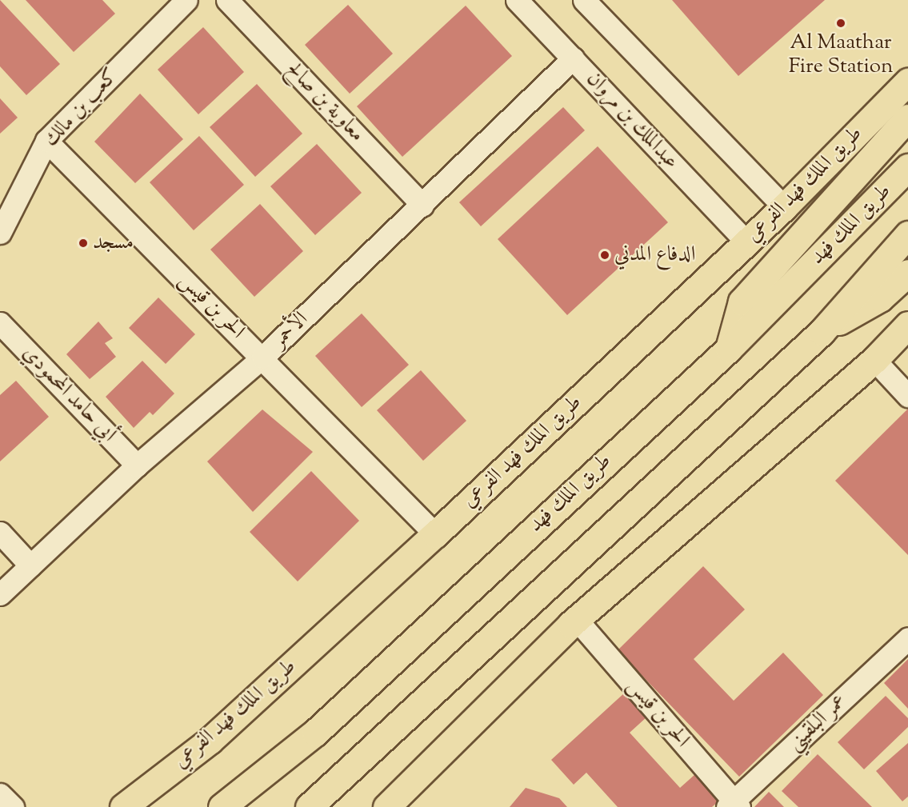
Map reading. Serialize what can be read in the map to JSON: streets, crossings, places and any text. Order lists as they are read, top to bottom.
{
  "streets": {
    "main road": ["طريق الملك فهد الفرعي", "طريق الملك فهد"],
    "street": [
      "معاوية بن صالح",
      "كعب بن مالك",
      "عبدالملك بن مروان",
      "الحر بن قيس",
      "الأحمر",
      "أبي حامد المحمودي",
      "عمر البلقيني"
    ]
  },
  "crossings": [
    ["معاوية بن صالح", "الأحمر"],
    ["كعب بن مالك", "الحر بن قيس"],
    ["عبدالملك بن مروان", "طريق الملك فهد الفرعي"],
    ["عبدالملك بن مروان", "الأحمر"],
    ["طريق الملك فهد الفرعي", "الحر بن قيس"],
    ["الحر بن قيس", "الأحمر"],
    ["الحر بن قيس", "عمر البلقيني"],
    ["الأحمر", "أبي حامد المحمودي"]
  ],
  "places": ["Al Maathar Fire Station", "مسجد", "الدفاع المدني"]
}
